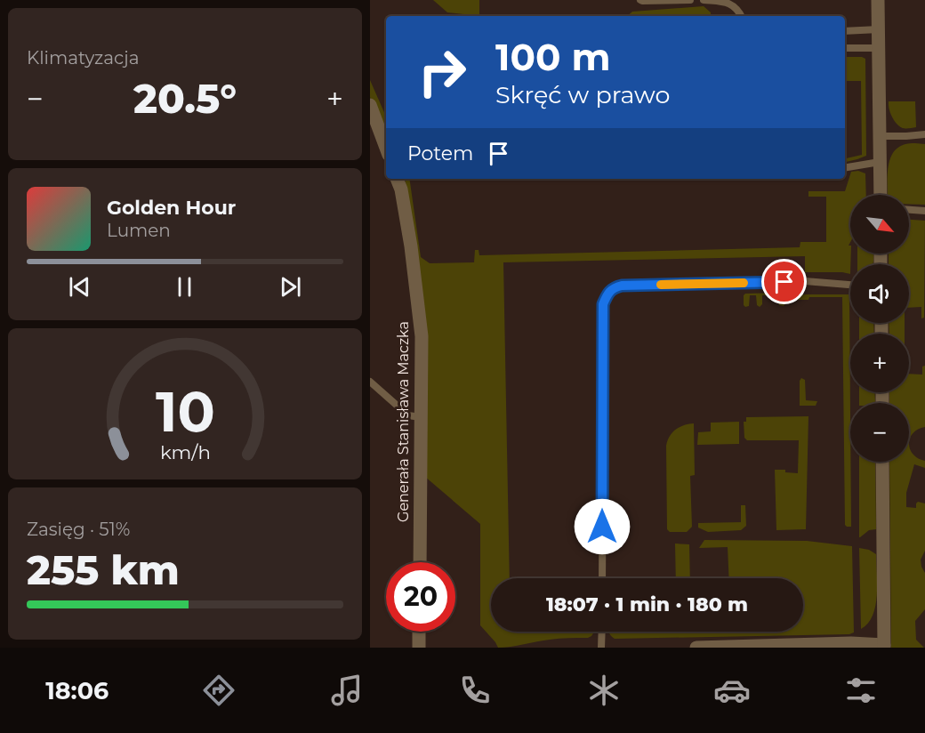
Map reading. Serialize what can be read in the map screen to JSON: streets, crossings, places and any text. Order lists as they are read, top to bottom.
{
  "streets": {
    "street": ["Generała Stanisława Maczka"]
  },
  "north": "bottom right",
  "page": {
    "tile": [
      "Klimatyzacja",
      ["Zasięg · 51%", "255 km"]
    ],
    "turn": ["100 m", "Skręć w prawo"],
    "heat": ["−", "20.5°", "+"],
    "then": "Potem",
    "song": ["Golden Hour", "Lumen"],
    "map_buttons": ["+", "−"],
    "limit": "20",
    "trip": "18:07 · 1 min · 180 m",
    "tabs": "18:06",
    "gauge": ["10", "km/h"]
  }
}
